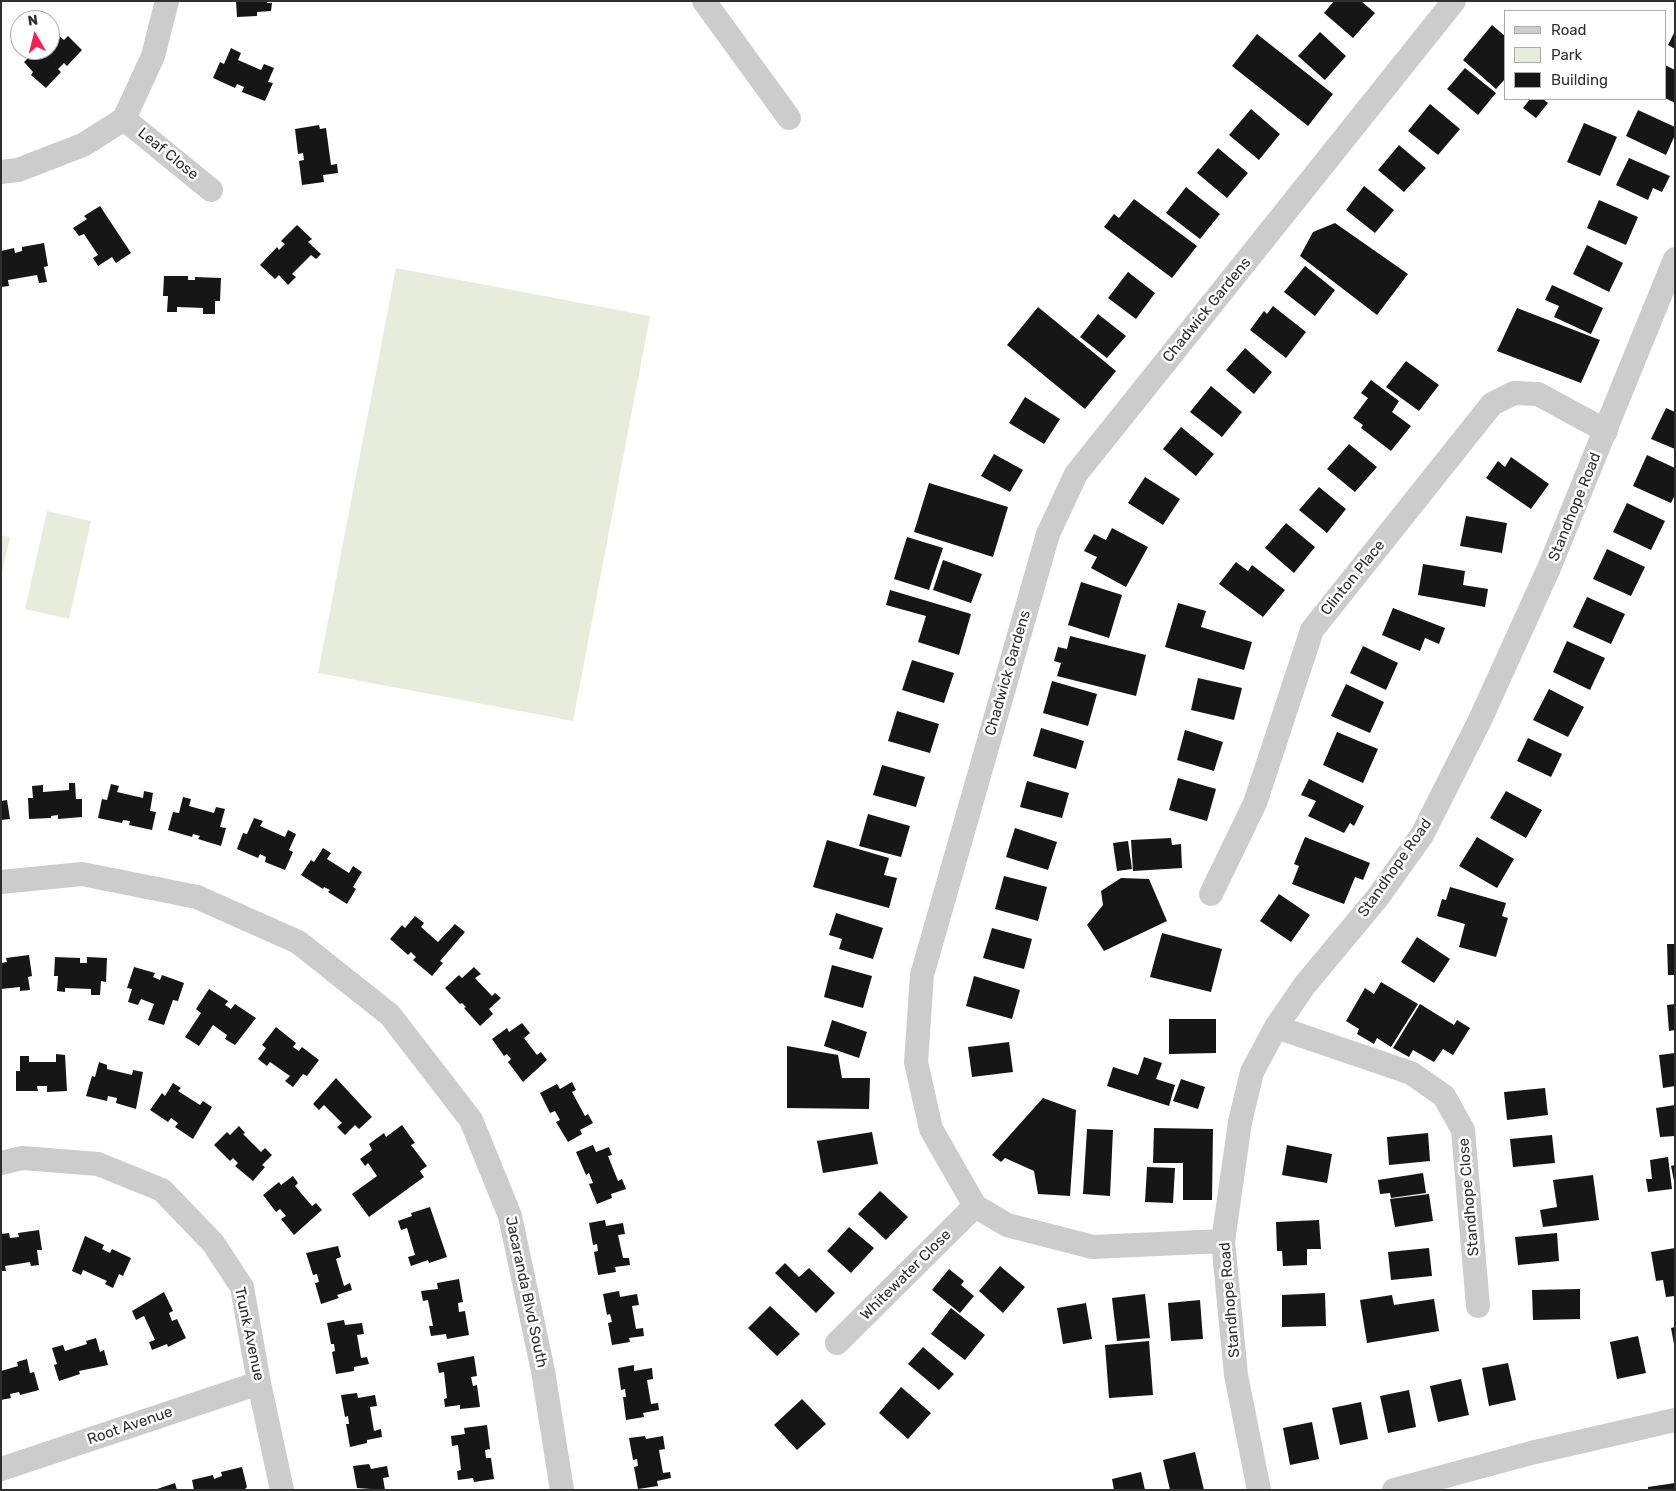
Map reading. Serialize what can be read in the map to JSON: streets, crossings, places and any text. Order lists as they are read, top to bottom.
{
  "streets": {
    "street": [
      "Leaf Close",
      "Chadwick Gardens",
      "Standhope Road",
      "Clinton Place",
      "Standhope Close",
      "Whitewater Close",
      "Jacaranda Blvd South",
      "Trunk Avenue",
      "Root Avenue"
    ]
  },
  "crossings": [
    ["Chadwick Gardens", "Standhope Road"],
    ["Chadwick Gardens", "Whitewater Close"],
    ["Standhope Road", "Clinton Place"],
    ["Standhope Road", "Standhope Close"],
    ["Trunk Avenue", "Root Avenue"]
  ],
  "legend": ["Road", "Park", "Building"],
  "north": "top"
}
